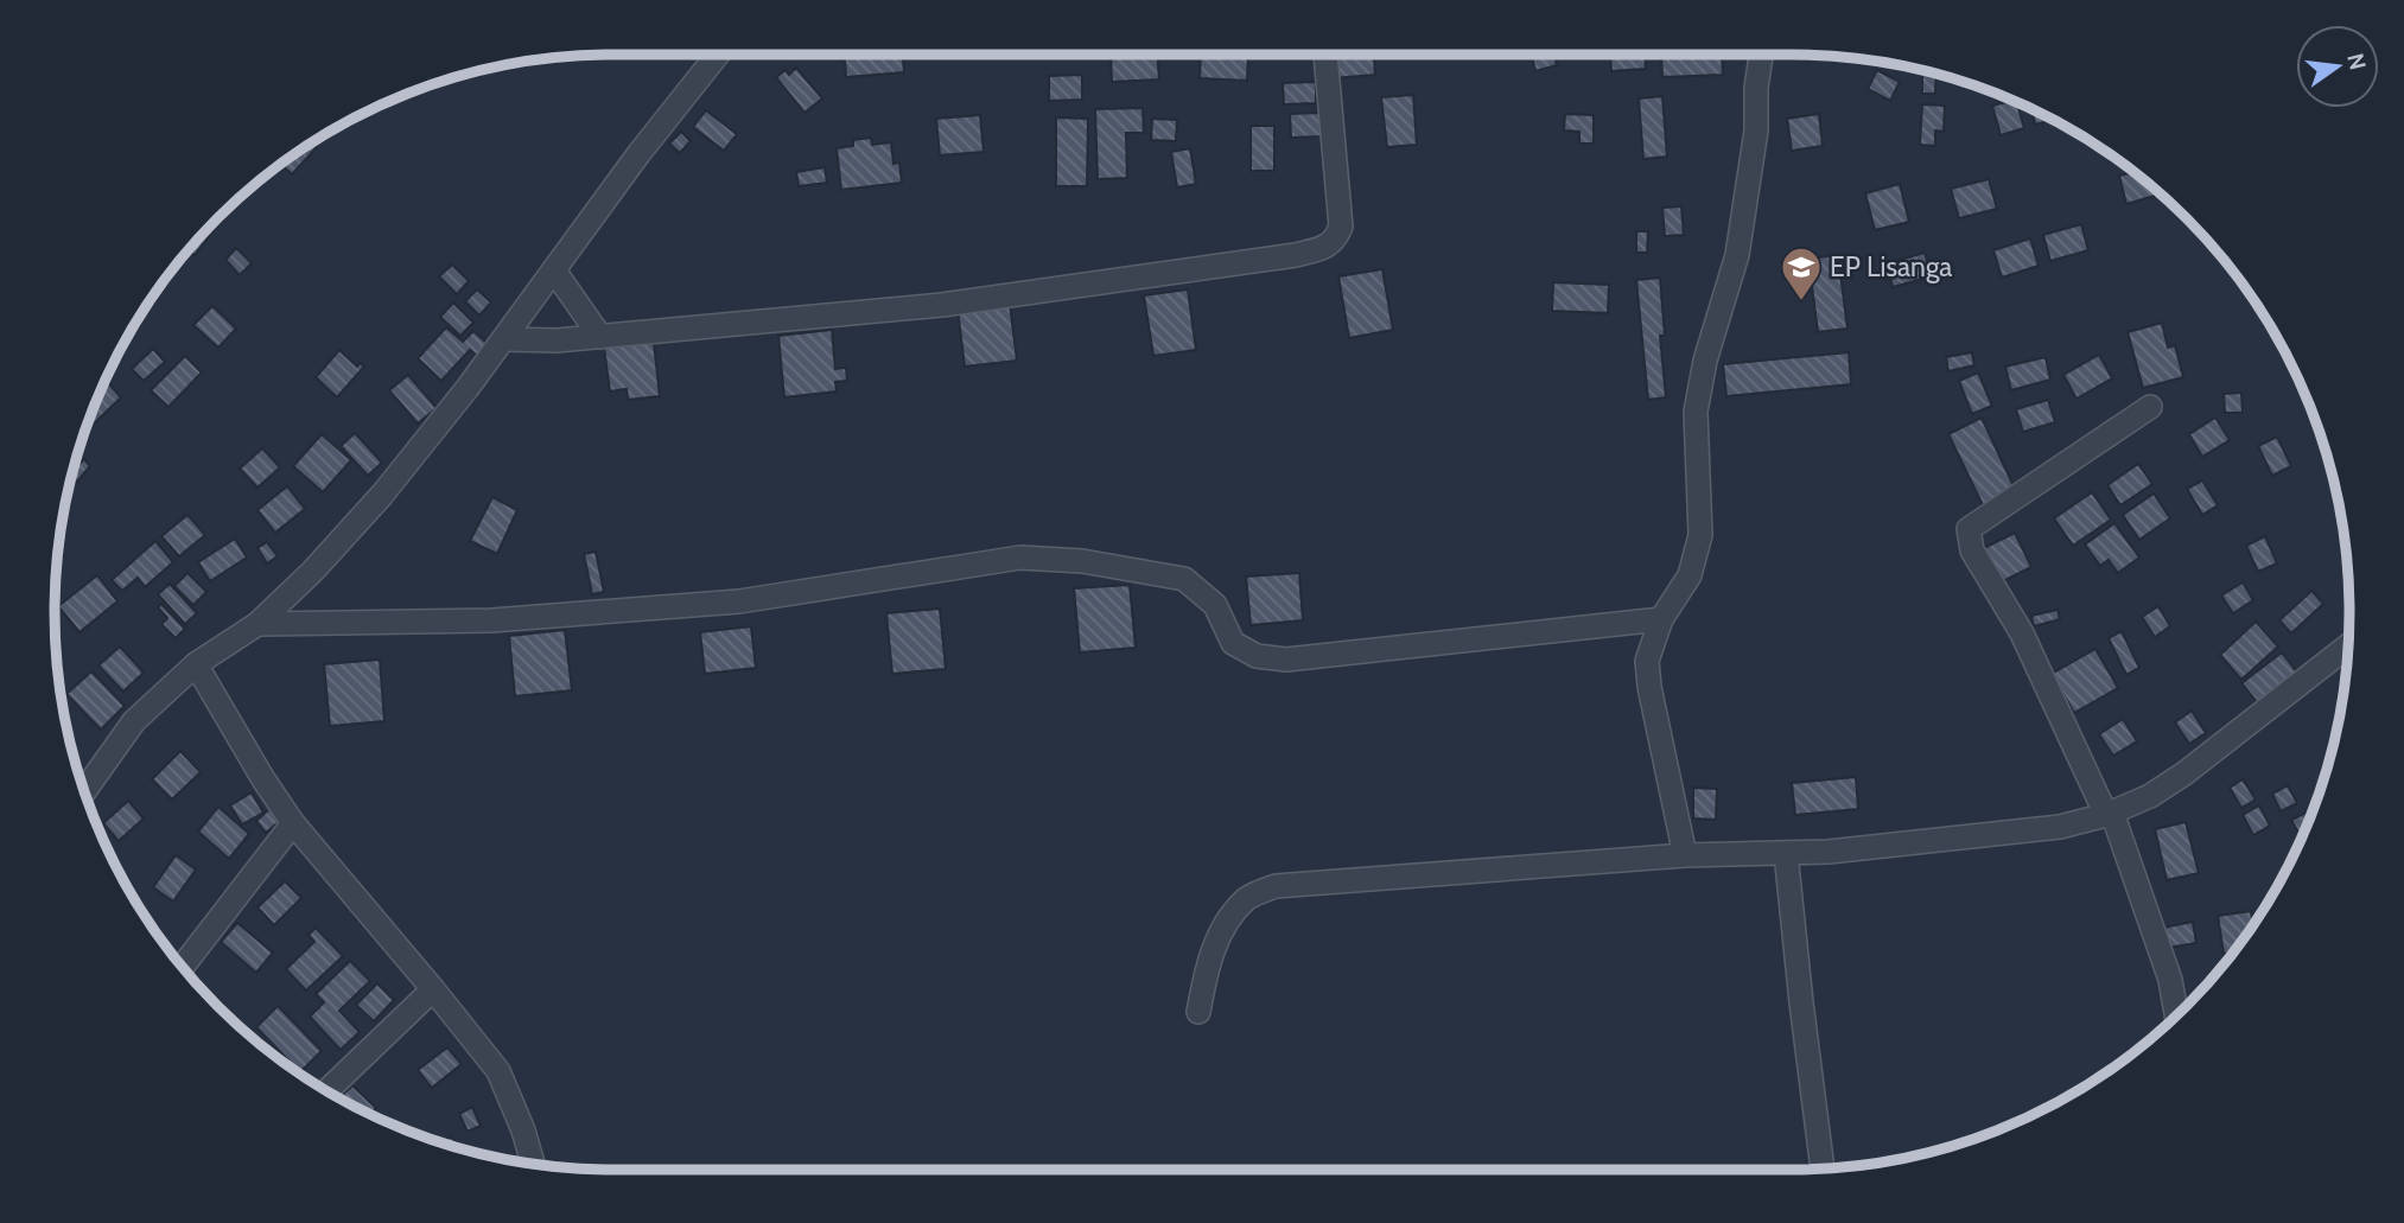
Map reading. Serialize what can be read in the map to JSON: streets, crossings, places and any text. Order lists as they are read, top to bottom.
{
  "places": {
    "school or university": ["EP Lisanga"]
  },
  "north": "right"
}
